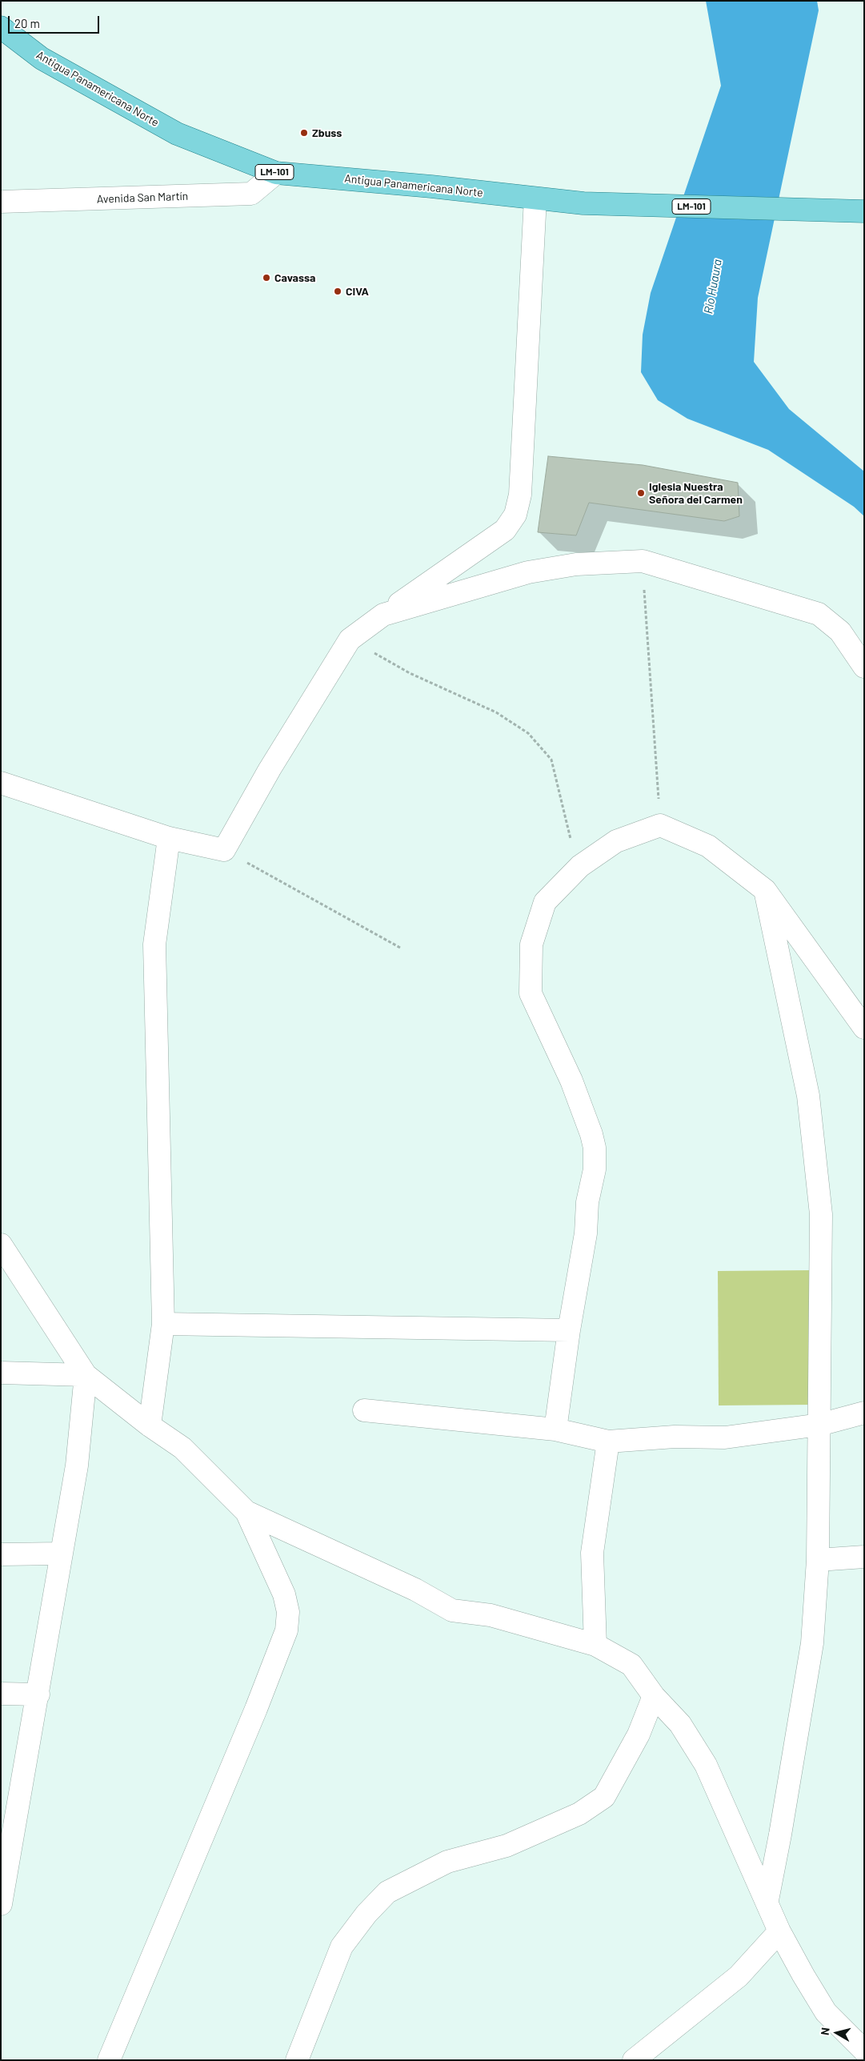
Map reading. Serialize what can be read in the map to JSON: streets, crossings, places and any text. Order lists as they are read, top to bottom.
{
  "streets": {
    "main road": ["Antigua Panamericana Norte", "LM-101"],
    "street": ["Avenida San Martín"]
  },
  "crossings": [
    ["Antigua Panamericana Norte", "Avenida San Martín"]
  ],
  "water": ["Río Huaura"],
  "places": [
    "Zbuss",
    "Cavassa",
    "CIVA",
    "Iglesia Nuestra Señora del Carmen"
  ],
  "scale_bar": "20 m",
  "north": "left"
}
